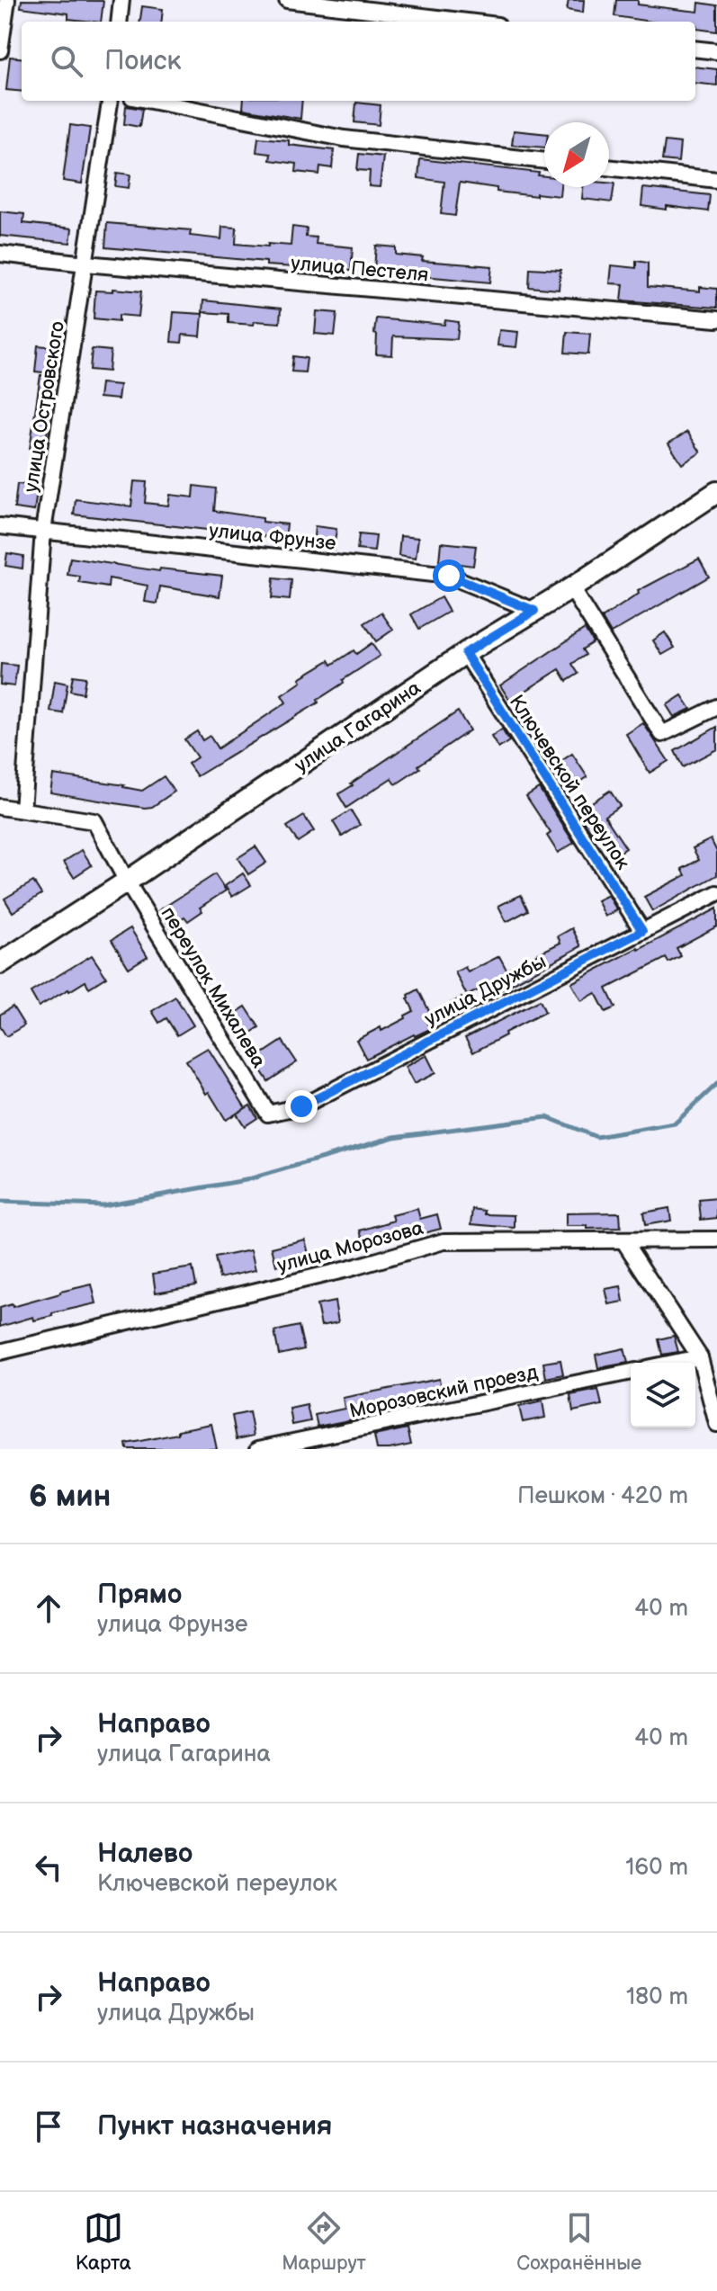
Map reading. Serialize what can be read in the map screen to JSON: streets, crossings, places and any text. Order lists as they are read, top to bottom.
{
  "streets": {
    "main road": ["улица Гагарина"],
    "street": [
      "улица Пестеля",
      "улица Островского",
      "улица Фрунзе",
      "Ключевской переулок",
      "переулок Михалева",
      "улица Дружбы",
      "улица Морозова",
      "Морозовский проезд"
    ]
  },
  "crossings": [
    ["улица Пестеля", "улица Островского"],
    ["улица Островского", "улица Фрунзе"],
    ["улица Островского", "переулок Михалева"],
    ["улица Фрунзе", "улица Гагарина"],
    ["улица Гагарина", "Ключевской переулок"],
    ["улица Гагарина", "переулок Михалева"],
    ["Ключевской переулок", "улица Дружбы"],
    ["переулок Михалева", "улица Дружбы"]
  ],
  "north": "bottom left",
  "page": {
    "search": "Поиск",
    "heading": ["6 мин", "Пешком · 420 m"],
    "list": [
      ["Прямо", "улица Фрунзе", "40 m"],
      ["Направо", "улица Гагарина", "40 m"],
      ["Налево", "Ключевской переулок", "160 m"],
      ["Направо", "улица Дружбы", "180 m"],
      "Пункт назначения"
    ],
    "nav": ["Карта", "Маршрут", "Сохранённые"]
  }
}
